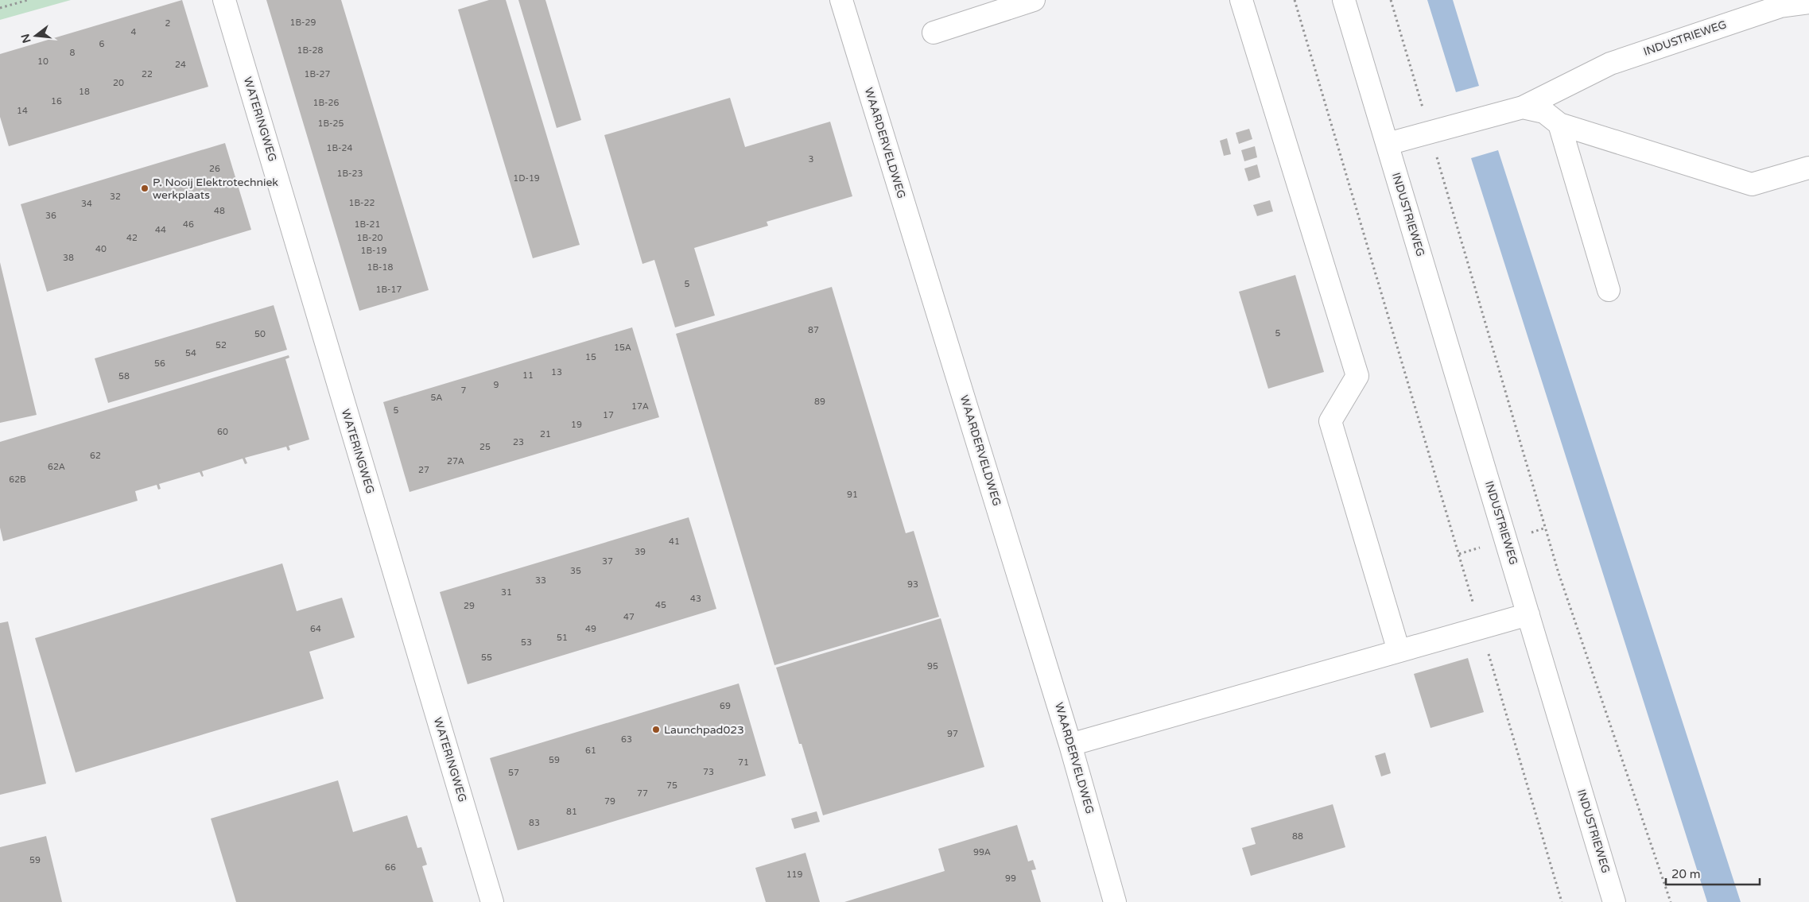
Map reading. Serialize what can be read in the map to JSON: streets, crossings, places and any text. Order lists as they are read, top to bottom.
{
  "streets": {
    "street": ["INDUSTRIEWEG", "WATERINGWEG", "WAARDERVELDWEG"]
  },
  "places": ["P. Nooij Elektrotechniek werkplaats", "Launchpad023"],
  "house_numbers": [
    "1B-29",
    "2",
    "4",
    "6",
    "1B-28",
    "8",
    "10",
    "24",
    "22",
    "1B-27",
    "20",
    "18",
    "16",
    "1B-26",
    "14",
    "1B-25",
    "1B-24",
    "3",
    "26",
    "1B-23",
    "1D-19",
    "32",
    "1B-22",
    "34",
    "48",
    "36",
    "46",
    "1B-21",
    "44",
    "42",
    "1B-20",
    "40",
    "1B-19",
    "38",
    "1B-18",
    "5",
    "1B-17",
    "87",
    "5",
    "50",
    "52",
    "15A",
    "54",
    "15",
    "56",
    "13",
    "11",
    "58",
    "9",
    "7",
    "5A",
    "89",
    "17A",
    "5",
    "17",
    "19",
    "60",
    "21",
    "23",
    "25",
    "62",
    "27A",
    "62A",
    "27",
    "62B",
    "91",
    "41",
    "39",
    "37",
    "35",
    "33",
    "93",
    "31",
    "43",
    "45",
    "29",
    "47",
    "64",
    "49",
    "51",
    "53",
    "55",
    "95",
    "69",
    "97",
    "63",
    "61",
    "59",
    "71",
    "73",
    "57",
    "75",
    "77",
    "79",
    "81",
    "83",
    "88",
    "99A",
    "59",
    "66",
    "119",
    "99"
  ],
  "scale_bar": "20 m",
  "north": "left"
}
